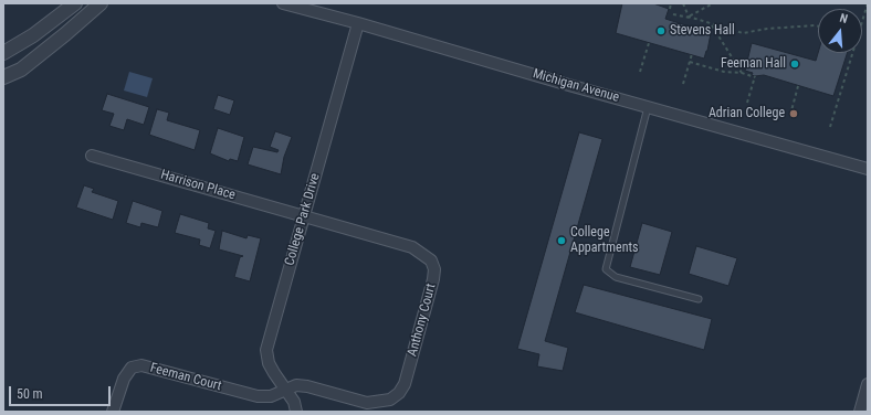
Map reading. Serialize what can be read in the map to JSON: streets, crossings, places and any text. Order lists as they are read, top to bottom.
{
  "streets": {
    "street": [
      "Michigan Avenue",
      "Harrison Place",
      "College Park Drive",
      "Anthony Court",
      "Feeman Court"
    ]
  },
  "crossings": [
    ["Michigan Avenue", "College Park Drive"],
    ["Harrison Place", "College Park Drive"],
    ["Harrison Place", "Anthony Court"],
    ["College Park Drive", "Anthony Court"],
    ["College Park Drive", "Feeman Court"],
    ["Anthony Court", "Feeman Court"]
  ],
  "places": [
    "Stevens Hall",
    "Feeman Hall",
    "Adrian College",
    "College Appartments"
  ],
  "scale_bar": "50 m",
  "north": "top"
}
